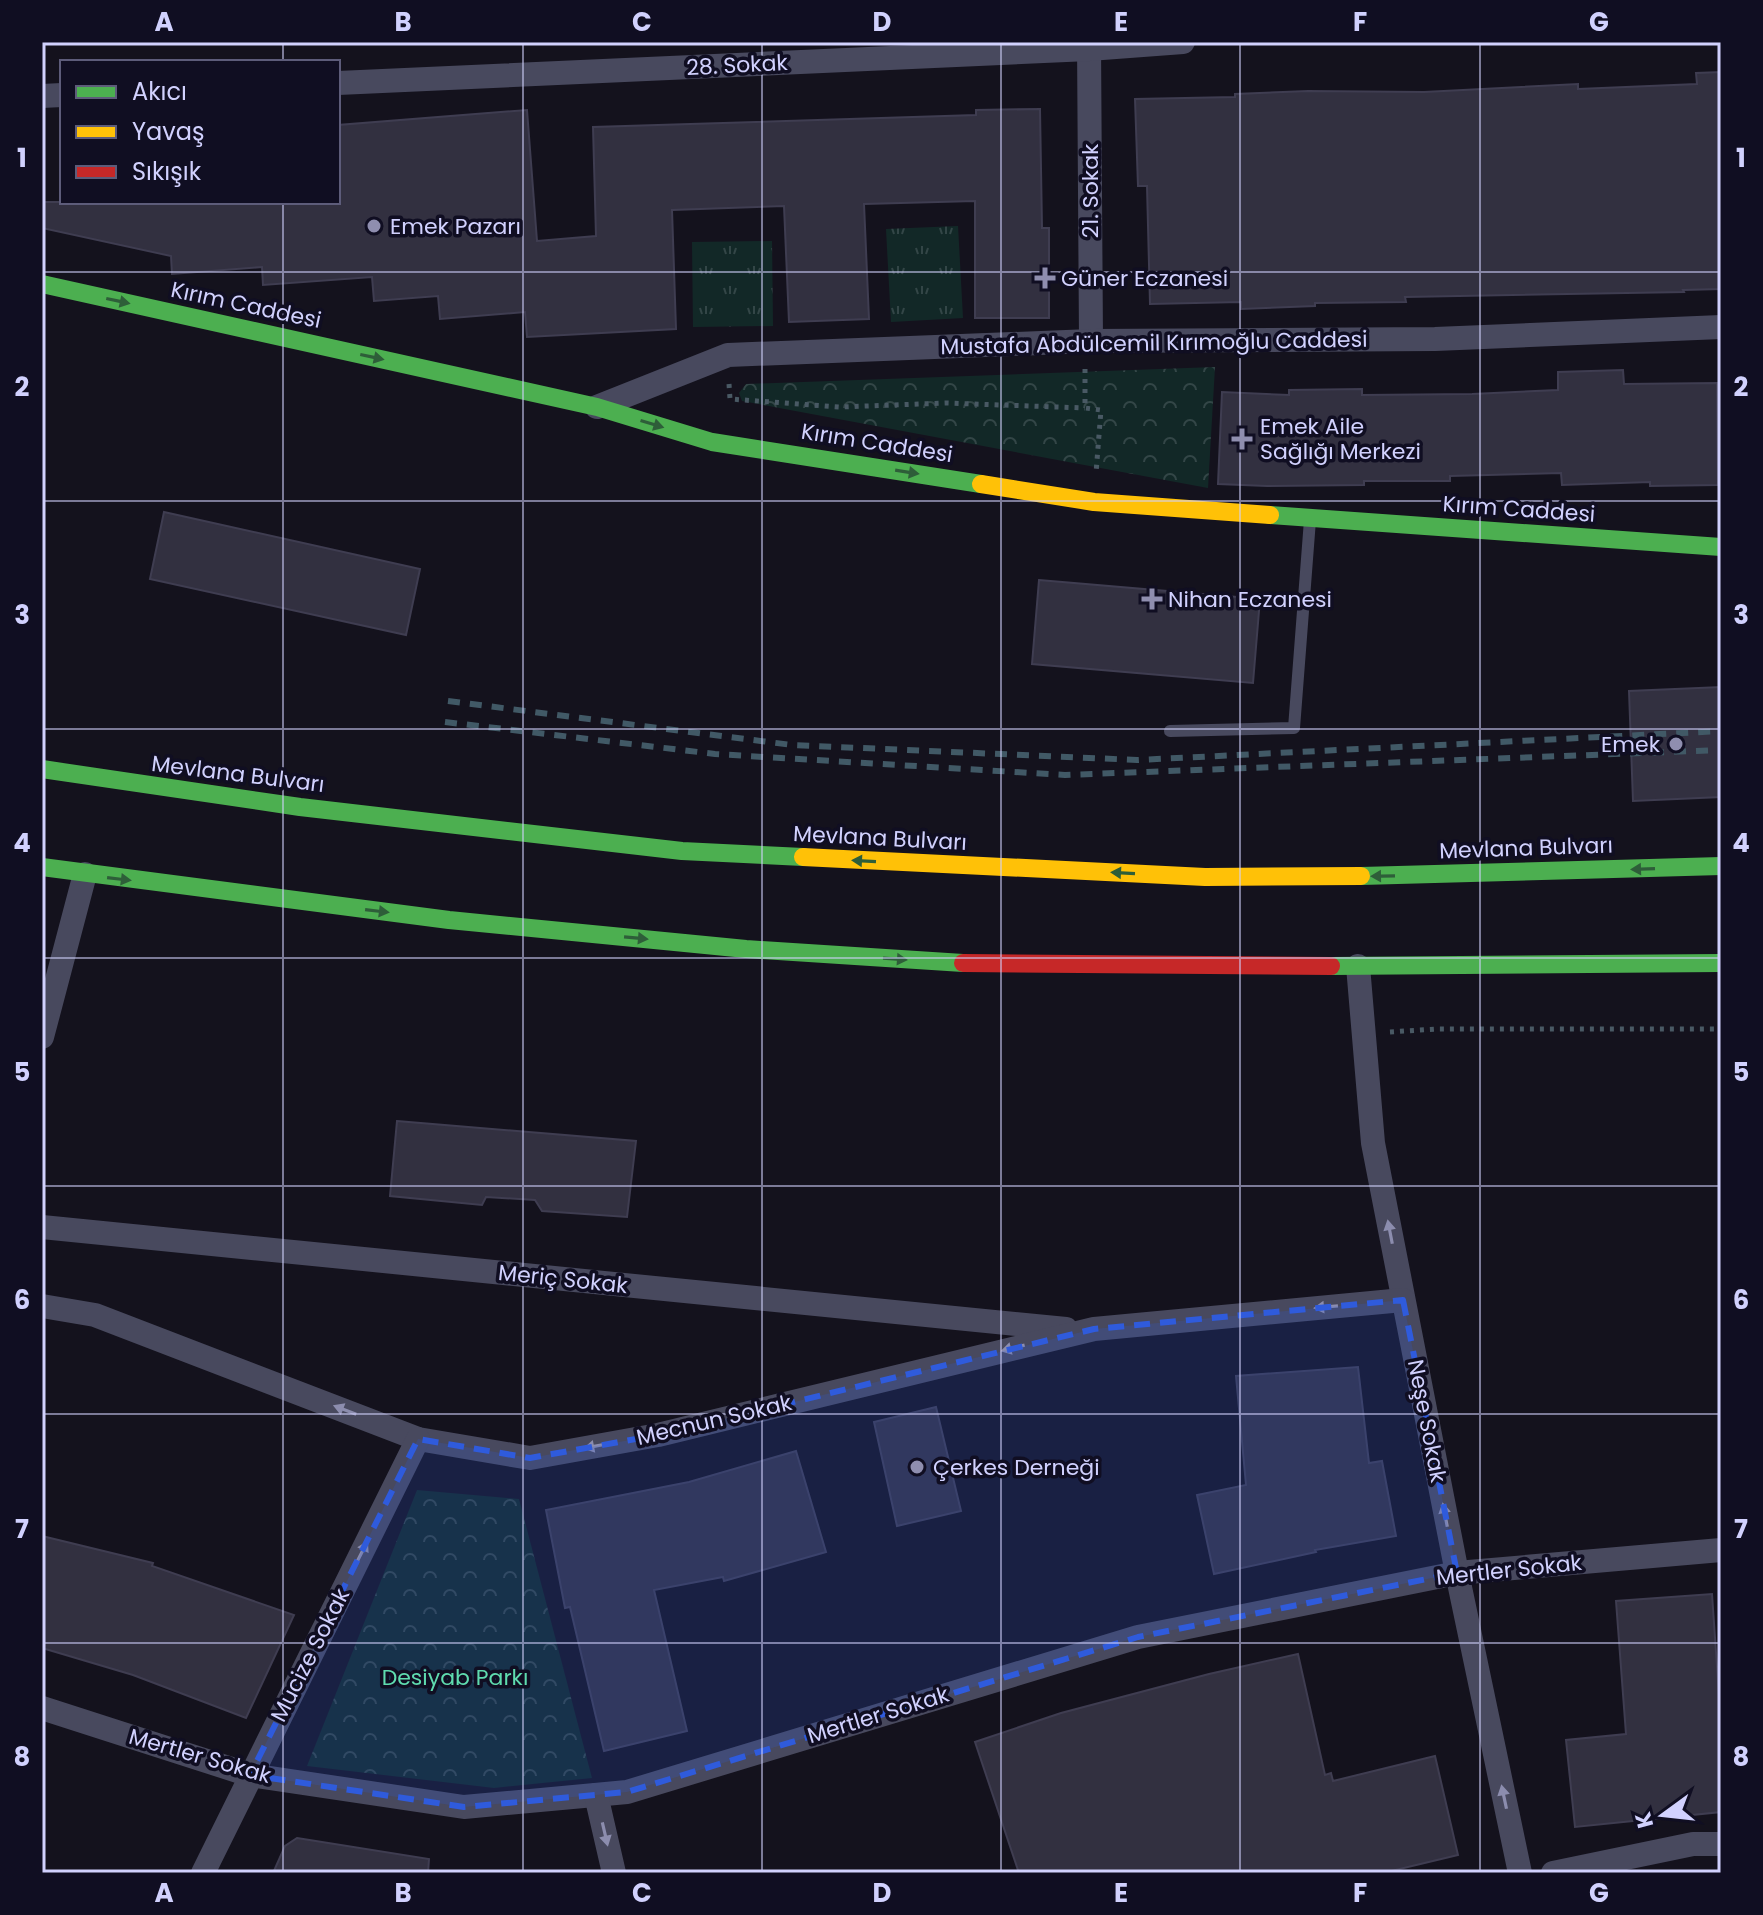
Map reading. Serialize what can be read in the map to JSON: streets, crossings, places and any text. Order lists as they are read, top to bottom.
{
  "streets": {
    "main road": ["Kırım Caddesi", "Mevlana Bulvarı"],
    "street": [
      "28. Sokak",
      "21. Sokak",
      "Mustafa Abdülcemil Kırımoğlu Caddesi",
      "Meriç Sokak",
      "Mecnun Sokak",
      "Neşe Sokak",
      "Mertler Sokak",
      "Mucize Sokak"
    ]
  },
  "crossings": [
    ["28. Sokak", "21. Sokak"],
    ["21. Sokak", "Mustafa Abdülcemil Kırımoğlu Caddesi"],
    ["Kırım Caddesi", "Mustafa Abdülcemil Kırımoğlu Caddesi"],
    ["Meriç Sokak", "Mecnun Sokak"],
    ["Mecnun Sokak", "Neşe Sokak"],
    ["Mecnun Sokak", "Mucize Sokak"],
    ["Neşe Sokak", "Mertler Sokak"],
    ["Mertler Sokak", "Mucize Sokak"]
  ],
  "one_way": [
    "Kırım Caddesi",
    "Mecnun Sokak",
    "Neşe Sokak",
    "Mucize Sokak"
  ],
  "parks": ["Desiyab Parkı"],
  "places": {
    "other": ["Emek Pazarı", "Emek", "Çerkes Derneği"],
    "health": ["Güner Eczanesi", "Emek Aile Sağlığı Merkezi", "Nihan Eczanesi"]
  },
  "legend": ["Akıcı", "Yavaş", "Sıkışık"],
  "north": "left",
  "grid": {
    "columns": [
      "A",
      "B",
      "C",
      "D",
      "E",
      "F",
      "G"
    ],
    "rows": [
      "1",
      "2",
      "3",
      "4",
      "5",
      "6",
      "7",
      "8"
    ]
  }
}
